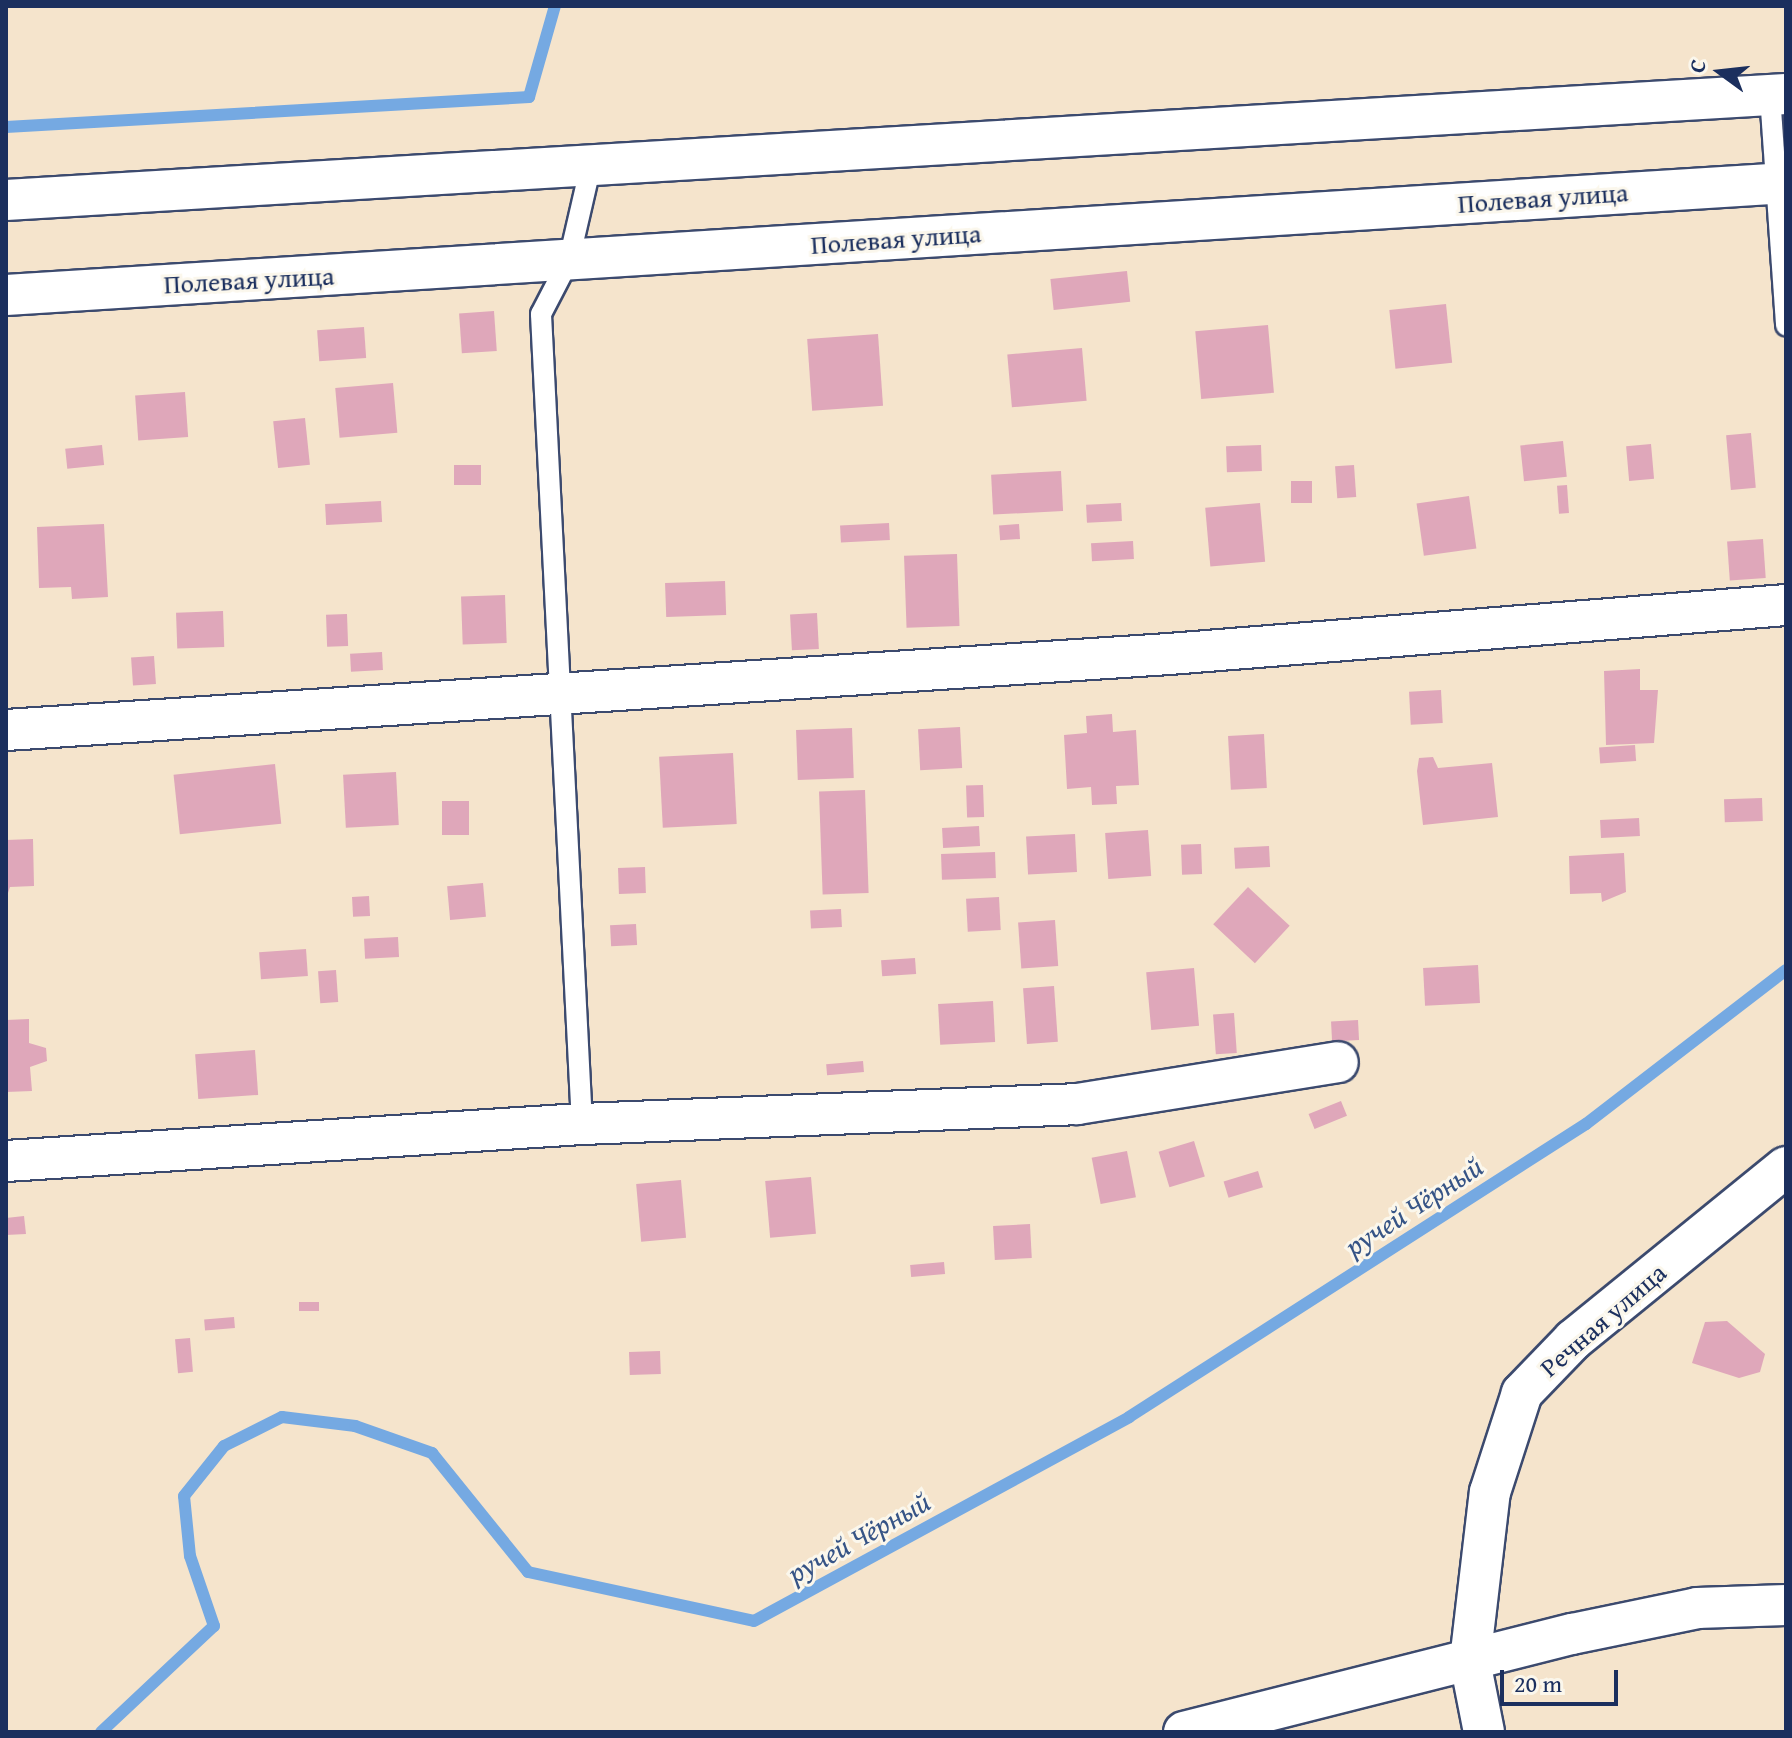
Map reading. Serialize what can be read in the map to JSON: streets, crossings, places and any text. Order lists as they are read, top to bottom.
{
  "streets": {
    "street": ["Полевая улица", "Речная улица"]
  },
  "water": ["ручей Чёрный"],
  "scale_bar": "20 m",
  "north": "left"
}
